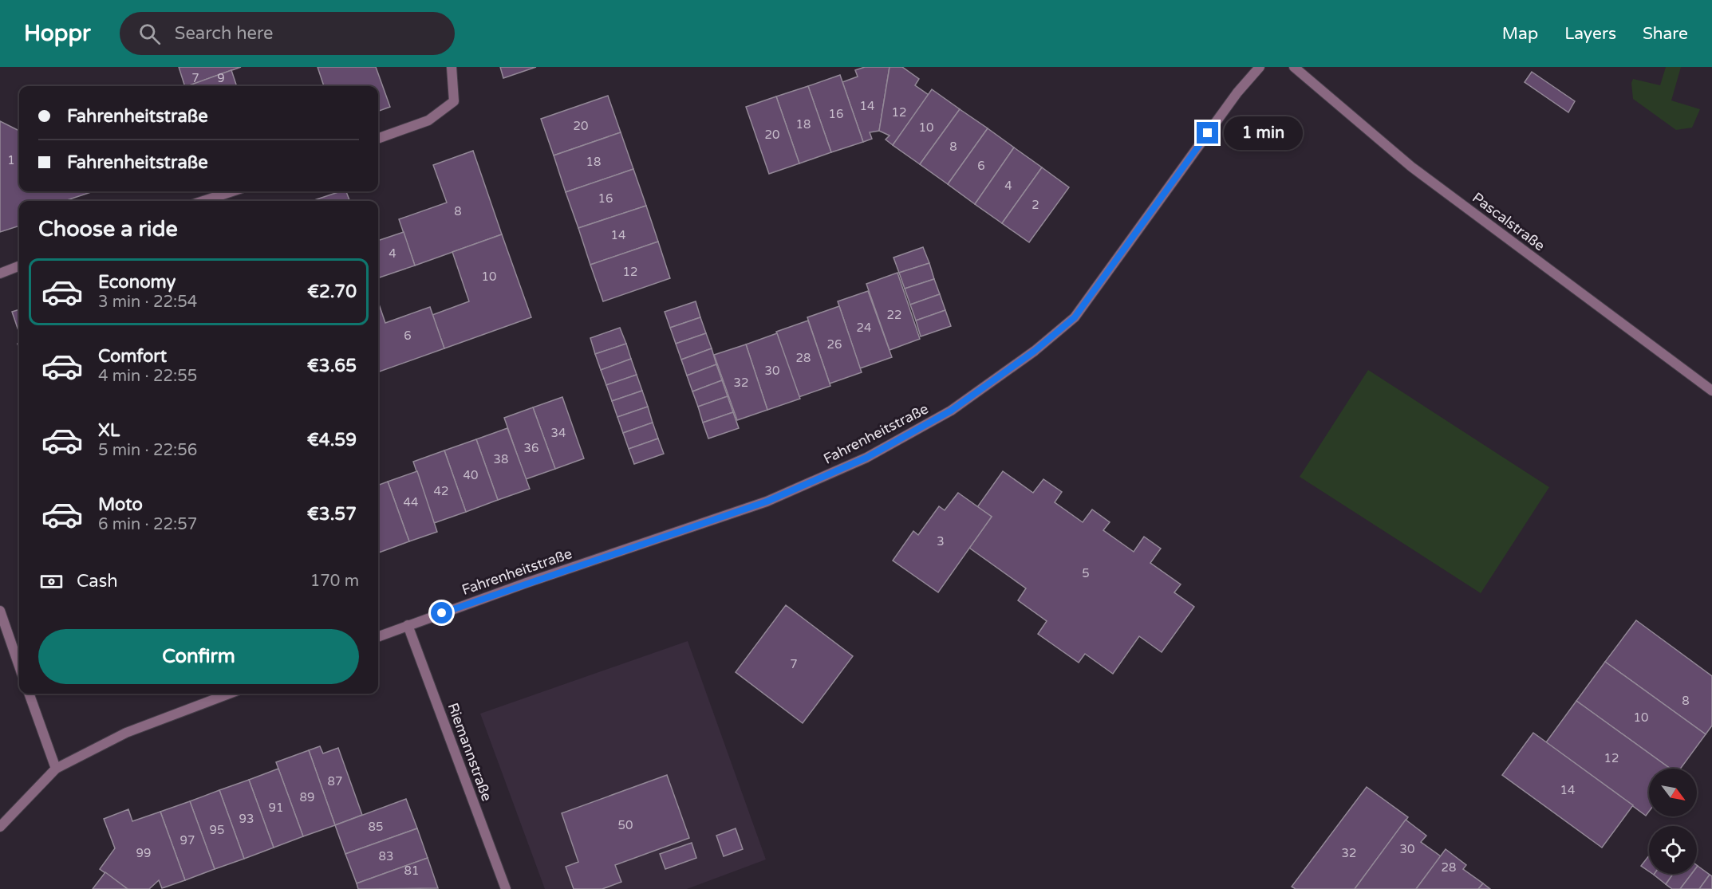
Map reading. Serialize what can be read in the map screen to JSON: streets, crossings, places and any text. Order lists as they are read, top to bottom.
{
  "streets": {
    "street": ["Pascalstraße", "Fahrenheitstraße", "Riemannstraße"]
  },
  "crossings": [
    ["Fahrenheitstraße", "Riemannstraße"]
  ],
  "house_numbers": [
    "7",
    "9",
    "14",
    "12",
    "16",
    "18",
    "20",
    "10",
    "20",
    "8",
    "1",
    "18",
    "6",
    "4",
    "16",
    "2",
    "8",
    "14",
    "4",
    "12",
    "10",
    "22",
    "24",
    "6",
    "26",
    "28",
    "30",
    "32",
    "34",
    "36",
    "38",
    "40",
    "42",
    "44",
    "3",
    "5",
    "7",
    "8",
    "10",
    "12",
    "87",
    "14",
    "89",
    "91",
    "93",
    "50",
    "85",
    "95",
    "97",
    "30",
    "99",
    "32",
    "83",
    "28",
    "81"
  ],
  "north": "bottom right",
  "page": {
    "header": "Hoppr",
    "search": "Search here",
    "nav": ["Map", "Layers", "Share"],
    "banner": ["Fahrenheitstraße", "Fahrenheitstraße"],
    "bubble": "1 min",
    "heading": "Choose a ride",
    "list": [
      {
        "name": "Economy",
        "note": "3 min · 22:54",
        "value": "€2.70"
      },
      {
        "name": "Comfort",
        "note": "4 min · 22:55",
        "value": "€3.65"
      },
      {
        "name": "XL",
        "note": "5 min · 22:56",
        "value": "€4.59"
      },
      {
        "name": "Moto",
        "note": "6 min · 22:57",
        "value": "€3.57"
      }
    ],
    "pay": ["Cash", "170 m"],
    "buttons": "Confirm"
  }
}
